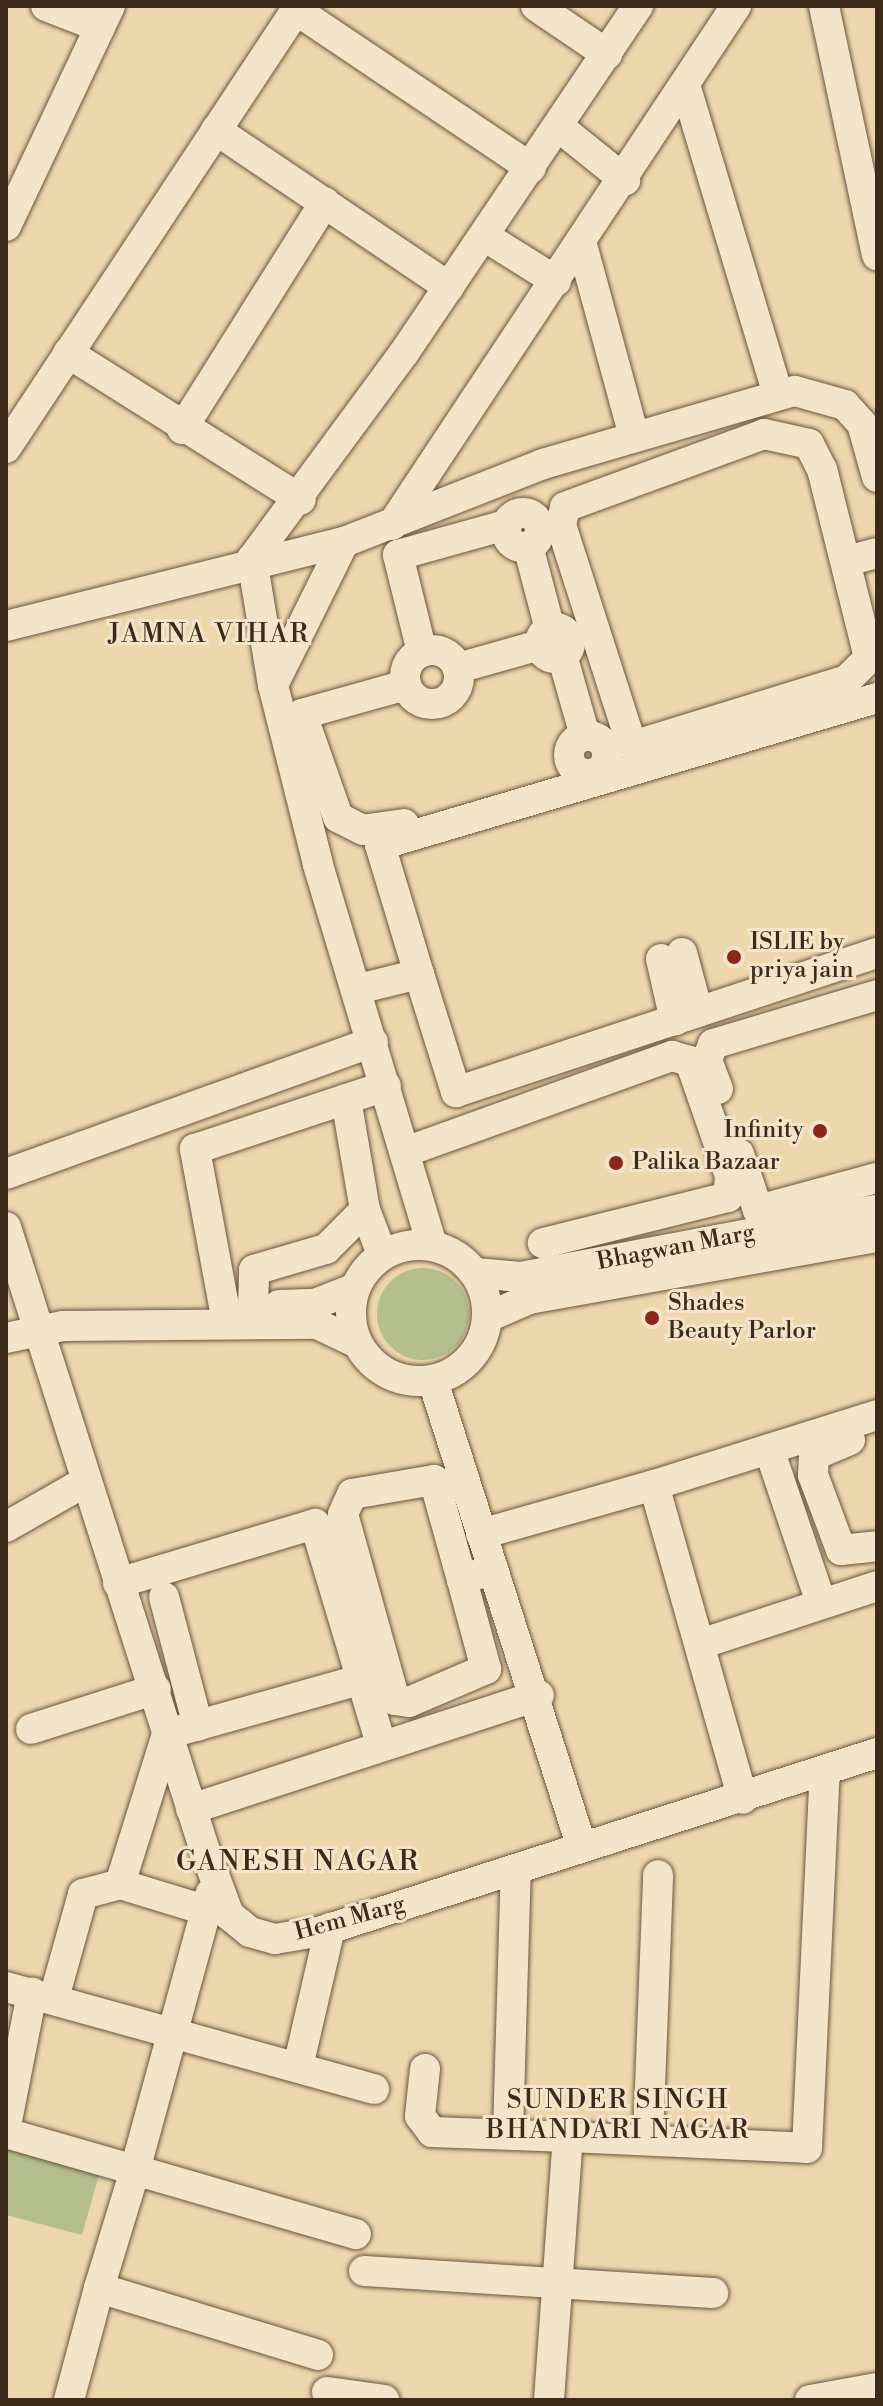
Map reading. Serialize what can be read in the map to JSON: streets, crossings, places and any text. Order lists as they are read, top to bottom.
{
  "streets": {
    "street": ["Bhagwan Marg", "Hem Marg"]
  },
  "districts": ["JAMNA VIHAR", "GANESH NAGAR", "SUNDER SINGH BHANDARI NAGAR"],
  "places": [
    "ISLIE by priya jain",
    "Infinity",
    "Palika Bazaar",
    "Shades Beauty Parlor"
  ]
}
